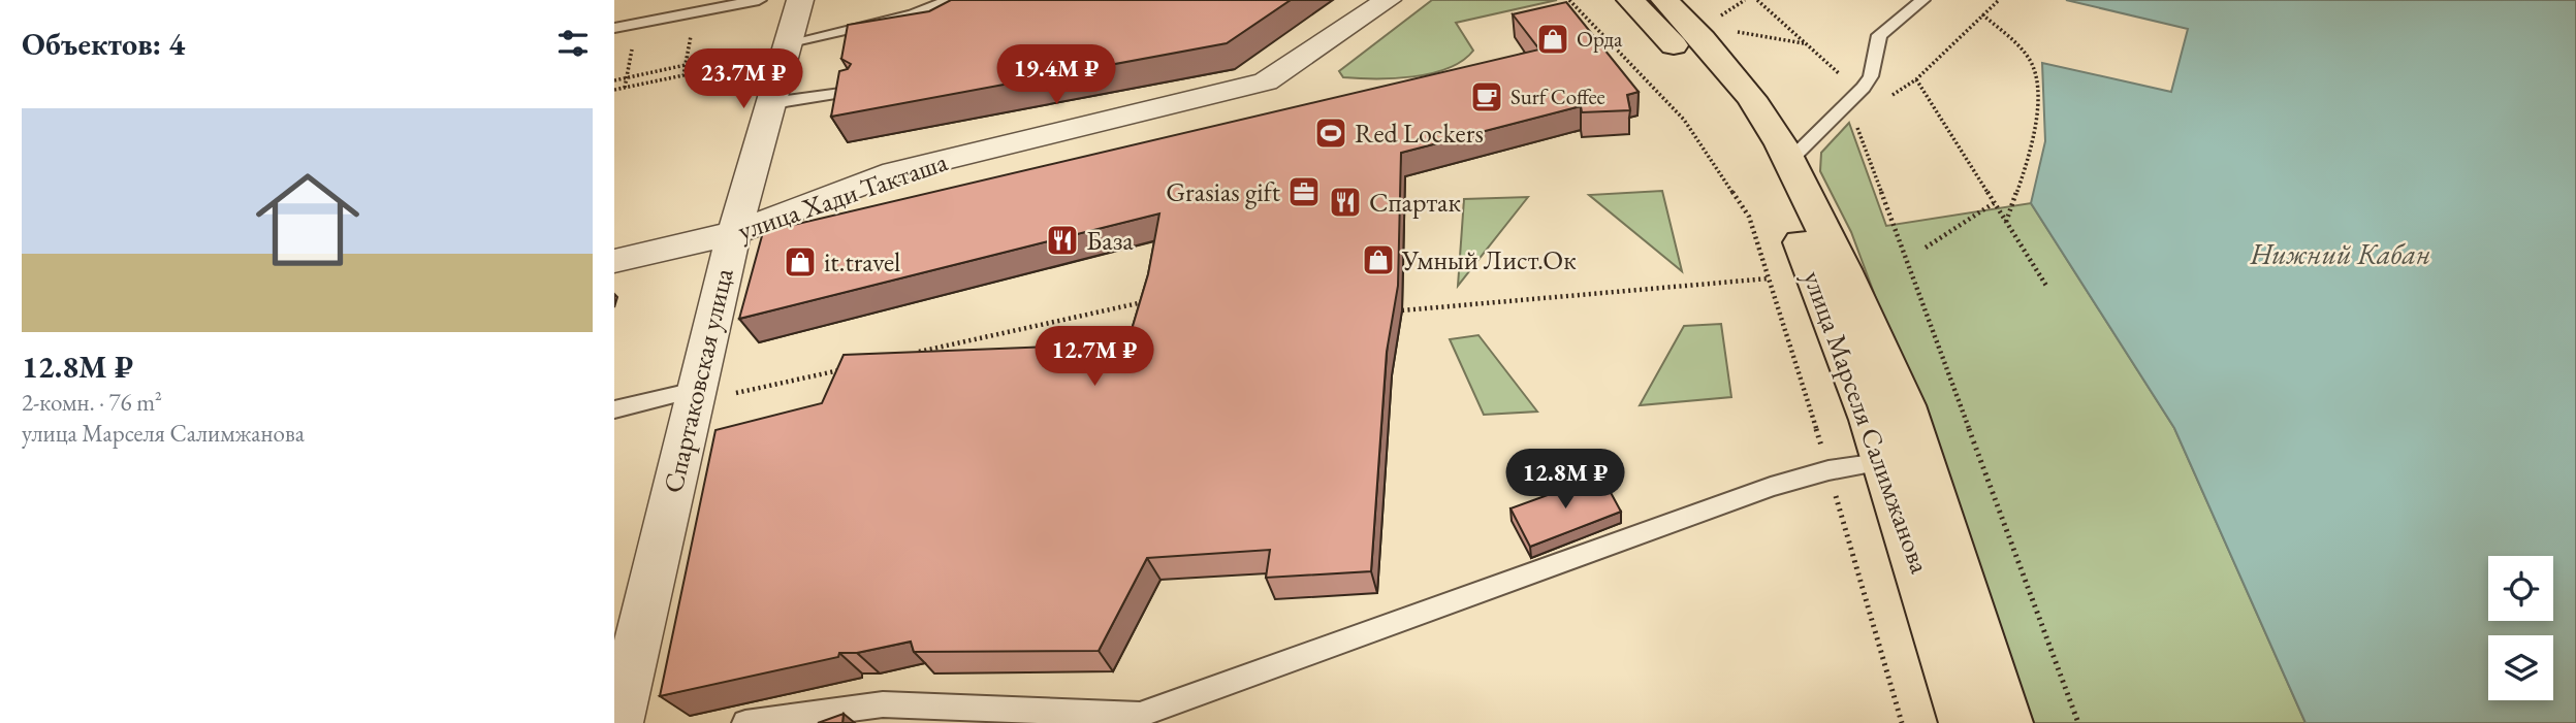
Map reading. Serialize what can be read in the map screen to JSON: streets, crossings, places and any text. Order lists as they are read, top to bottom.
{
  "streets": {
    "main road": ["улица Марселя Салимжанова"],
    "street": ["улица Хади Такташа", "Спартаковская улица"]
  },
  "crossings": [
    ["улица Хади Такташа", "Спартаковская улица"]
  ],
  "water": ["Нижний Кабан"],
  "places": {
    "shop": ["Орда", "Умный Лист.Ок", "it.travel"],
    "cafe": ["Surf Coffee"],
    "sports": ["Red Lockers"],
    "office": ["Grasias gift"],
    "restaurant": ["Спартак", "База"]
  },
  "page": {
    "heading": "Объектов: 4",
    "price": [
      "19.4M ₽",
      "23.7M ₽",
      "12.7M ₽",
      "12.8M ₽"
    ],
    "list": [
      {
        "name": "12.8M ₽",
        "note": "2-комн. · 76 m² · улица Марселя Салимжанова"
      }
    ]
  }
}
